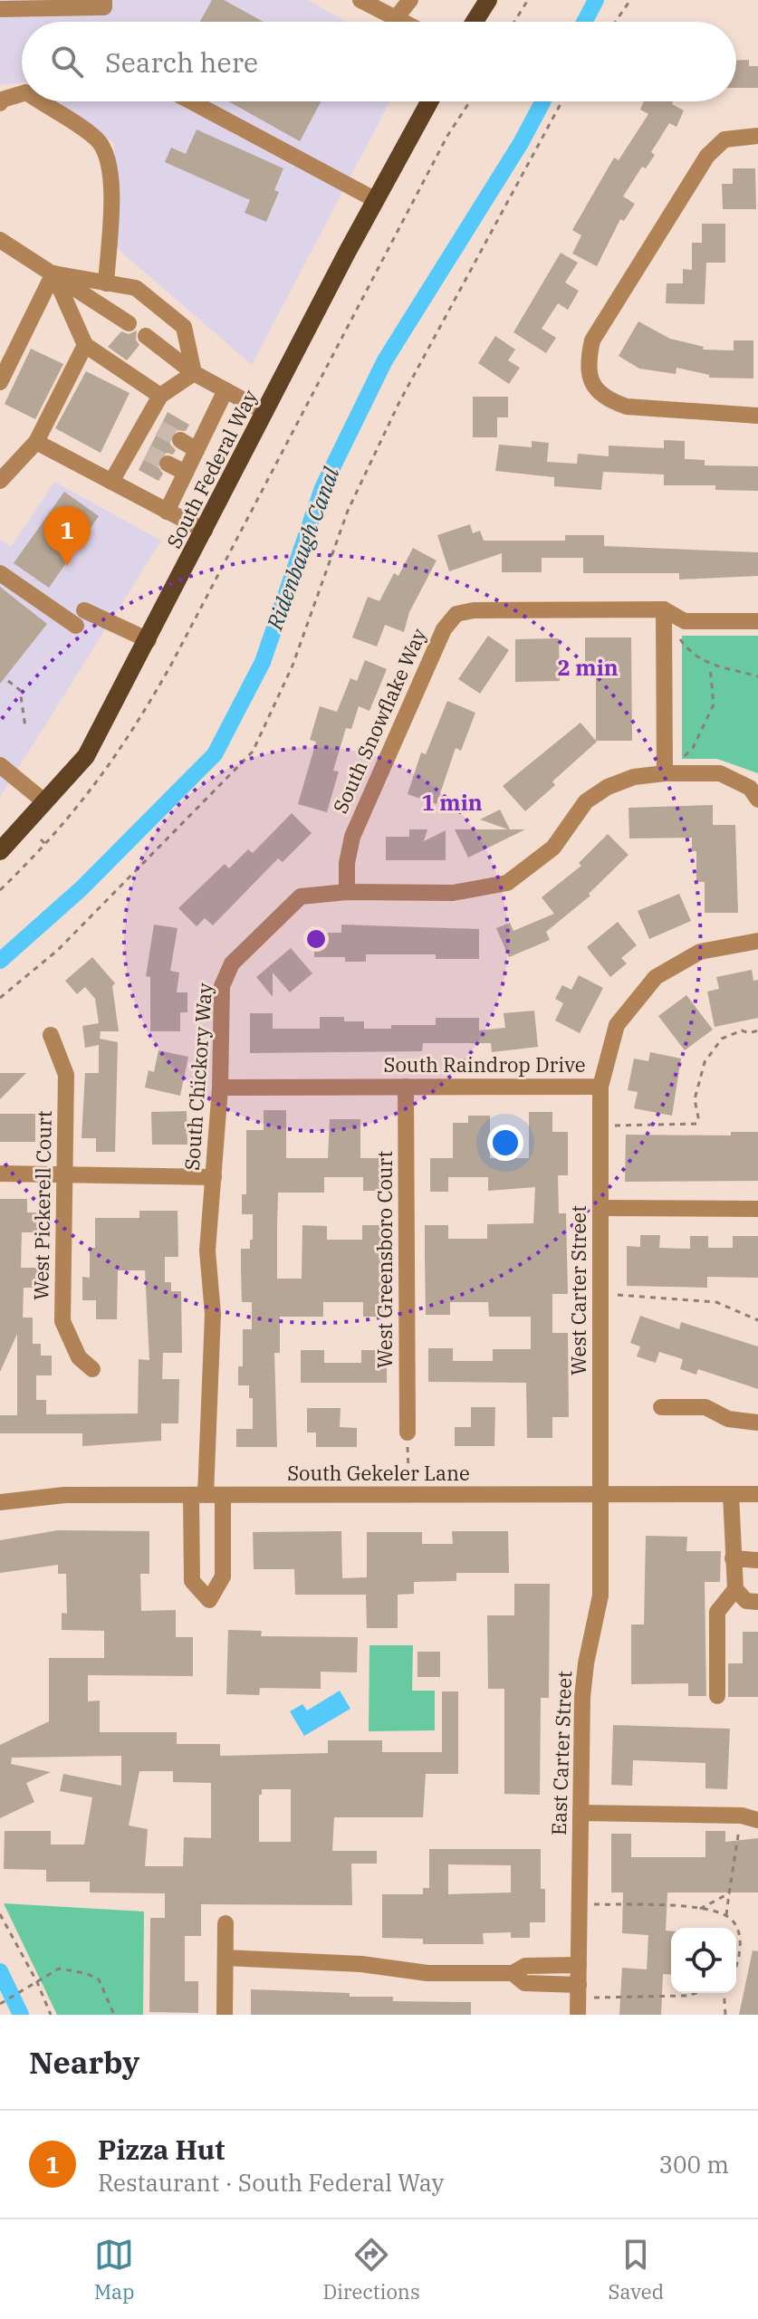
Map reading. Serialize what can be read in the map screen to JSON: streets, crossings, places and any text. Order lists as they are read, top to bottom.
{
  "streets": {
    "main road": ["South Federal Way"],
    "street": [
      "South Snowflake Way",
      "South Raindrop Drive",
      "South Chickory Way",
      "West Pickerell Court",
      "West Greensboro Court",
      "West Carter Street",
      "South Gekeler Lane",
      "East Carter Street"
    ]
  },
  "crossings": [
    ["South Snowflake Way", "South Chickory Way"],
    ["South Raindrop Drive", "South Chickory Way"],
    ["South Raindrop Drive", "West Greensboro Court"],
    ["South Raindrop Drive", "West Carter Street"],
    ["South Chickory Way", "South Gekeler Lane"],
    ["West Carter Street", "South Gekeler Lane"],
    ["West Carter Street", "East Carter Street"],
    ["South Gekeler Lane", "East Carter Street"]
  ],
  "water": ["Ridenbaugh Canal"],
  "page": {
    "search": "Search here",
    "pins": "1",
    "heading": "Nearby",
    "list": [
      {
        "mark": "1",
        "name": "Pizza Hut",
        "note": "Restaurant · South Federal Way",
        "value": "300 m"
      }
    ],
    "nav": ["Map", "Directions", "Saved"]
  },
  "rings": ["2 min", "1 min"]
}
